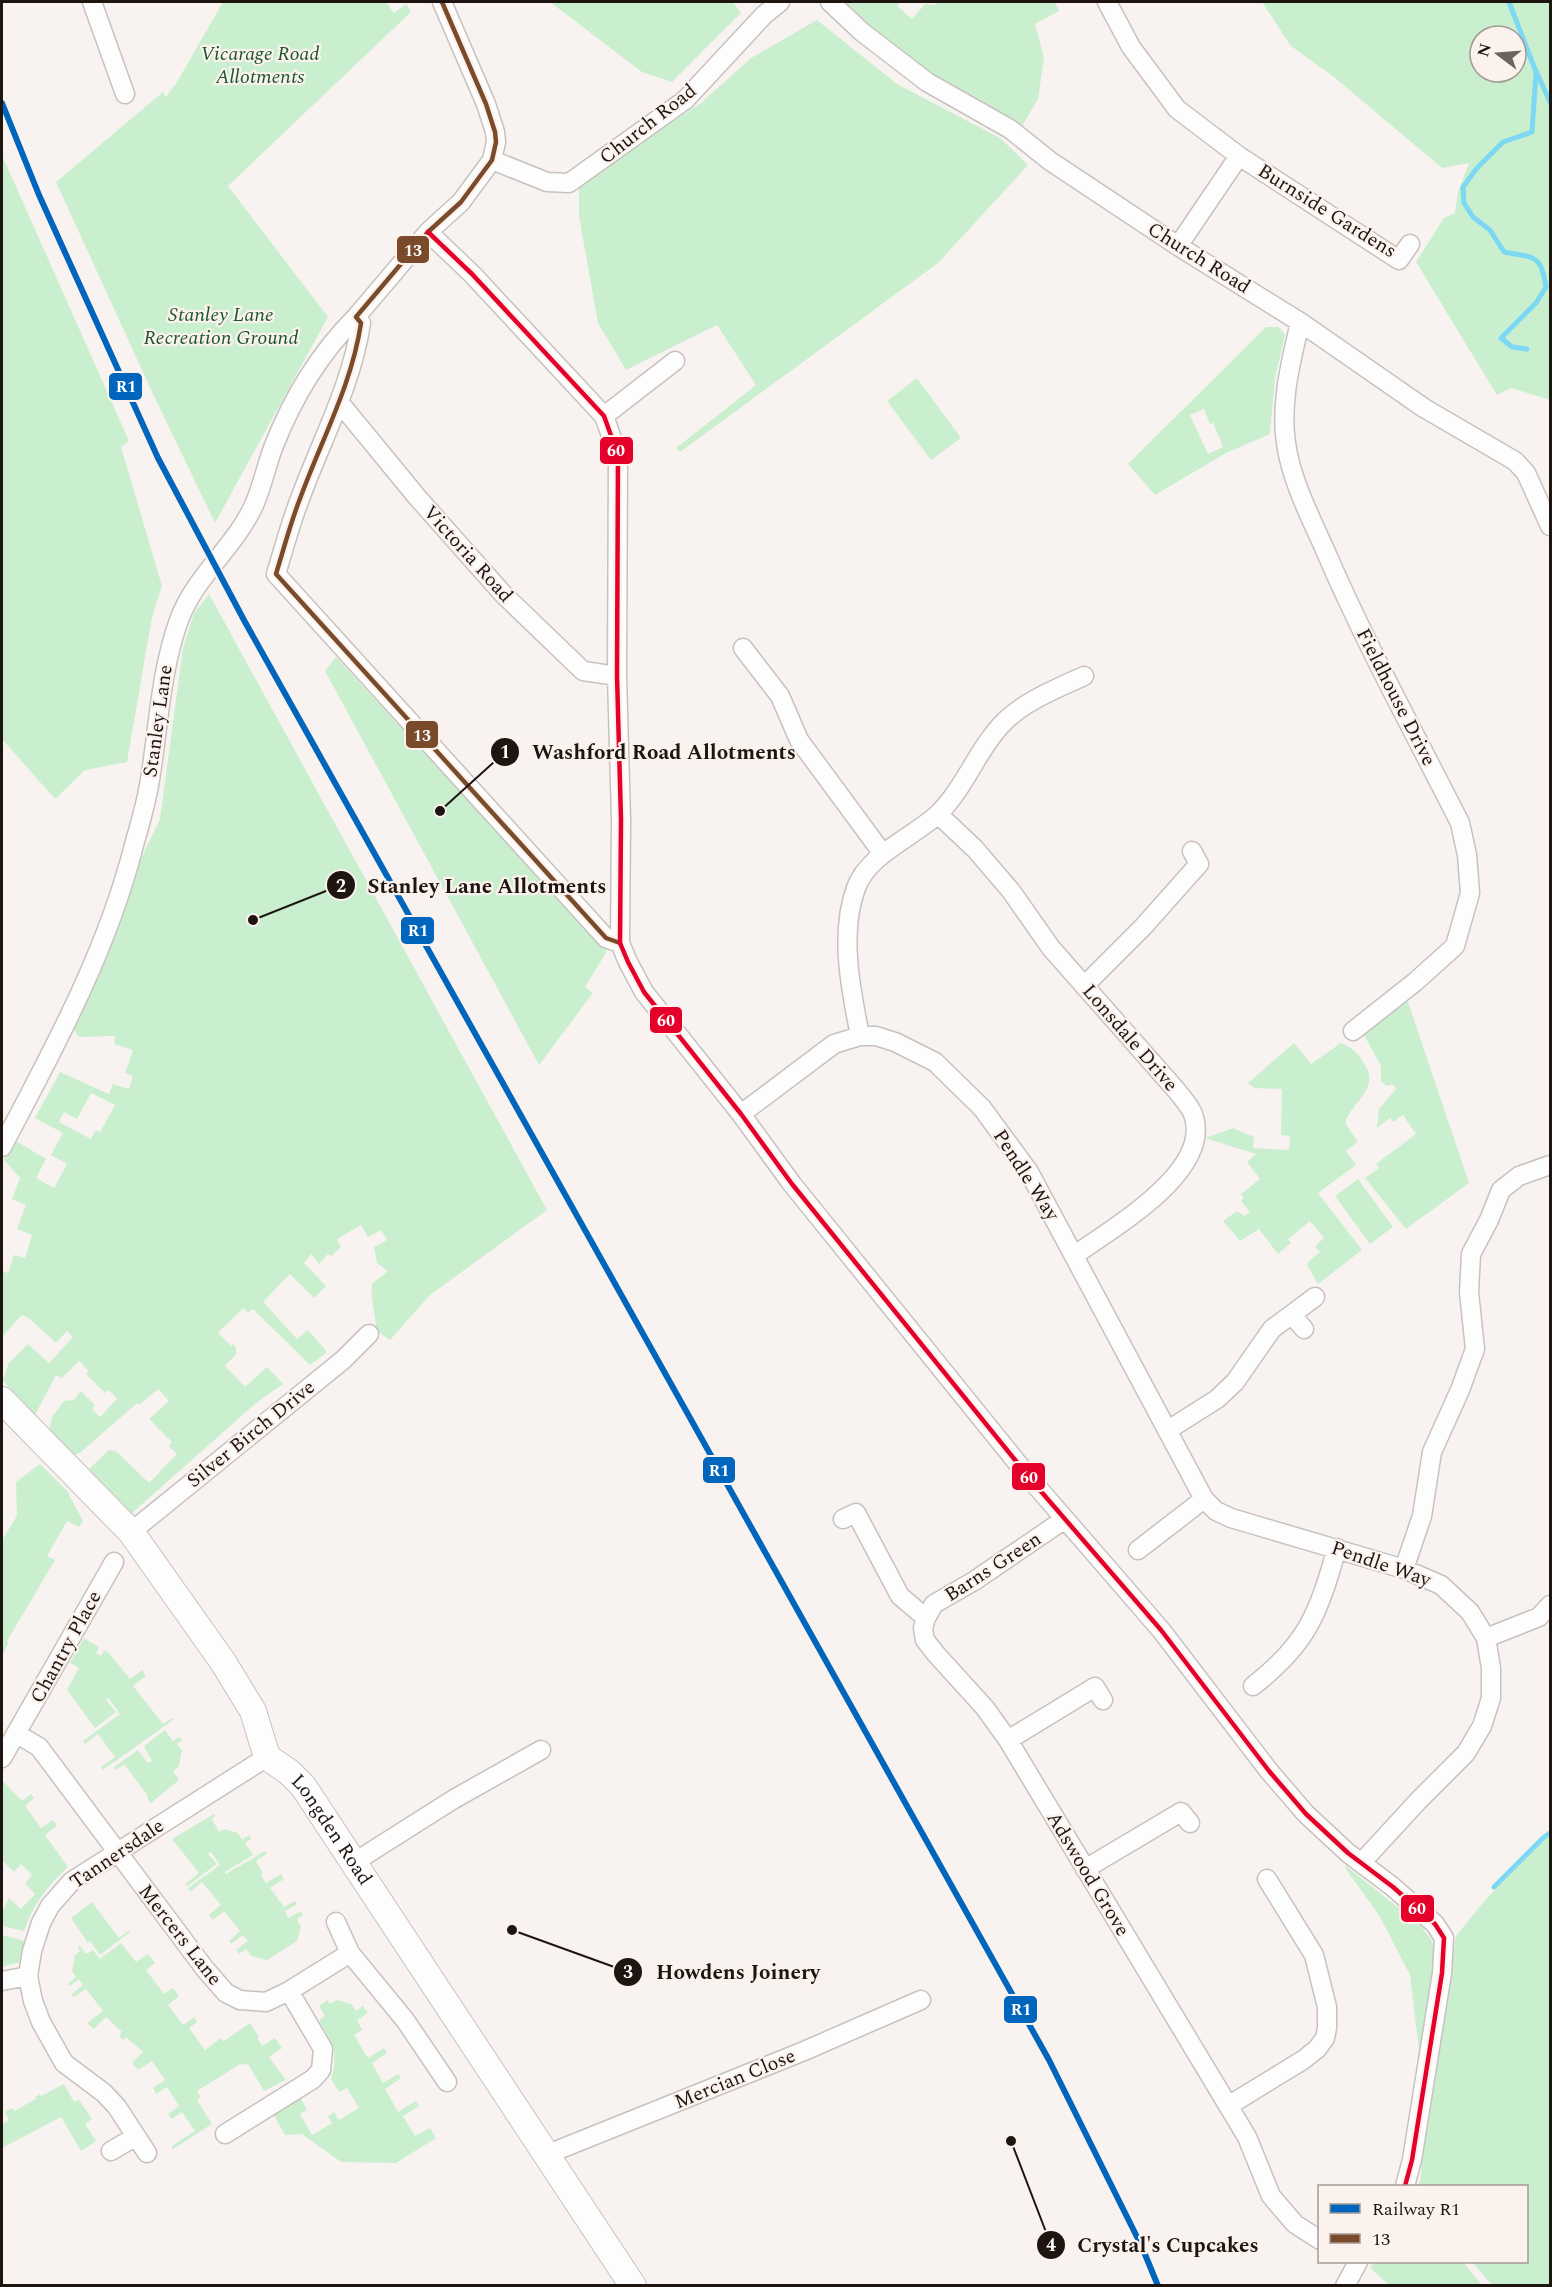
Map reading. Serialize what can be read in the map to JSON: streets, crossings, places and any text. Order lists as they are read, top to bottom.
{
  "streets": {
    "street": [
      "Church Road",
      "Burnside Gardens",
      "Victoria Road",
      "Fieldhouse Drive",
      "Stanley Lane",
      "Lonsdale Drive",
      "Pendle Way",
      "Silver Birch Drive",
      "Barns Green",
      "Chantry Place",
      "Longden Road",
      "Tannersdale",
      "Adswood Grove",
      "Mercers Lane",
      "Mercian Close"
    ]
  },
  "crossings": [
    ["Church Road", "Burnside Gardens"],
    ["Church Road", "Fieldhouse Drive"],
    ["Church Road", "Stanley Lane"],
    ["Lonsdale Drive", "Pendle Way"],
    ["Barns Green", "Adswood Grove"],
    ["Longden Road", "Tannersdale"],
    ["Longden Road", "Mercian Close"],
    ["Tannersdale", "Mercers Lane"]
  ],
  "parks": ["Vicarage Road Allotments", "Stanley Lane Recreation Ground"],
  "places": [
    "Washford Road Allotments",
    "Stanley Lane Allotments",
    "Howdens Joinery",
    "Crystal's Cupcakes"
  ],
  "lines": ["transit line 13", "rail line R1", "transit line 60"],
  "legend": ["Railway R1", "13"],
  "north": "left"
}
